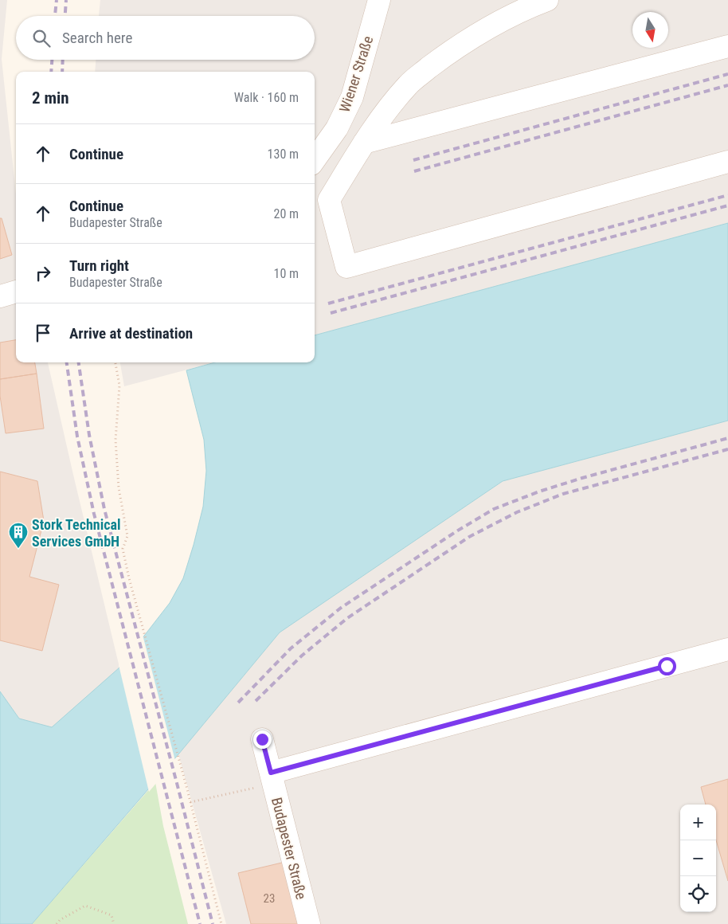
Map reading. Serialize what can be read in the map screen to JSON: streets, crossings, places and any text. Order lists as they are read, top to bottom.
{
  "streets": {
    "street": ["Wiener Straße", "Budapester Straße"]
  },
  "places": {
    "building": ["Stork Technical Services GmbH"]
  },
  "house_numbers": ["23"],
  "north": "bottom",
  "page": {
    "search": "Search here",
    "heading": ["2 min", "Walk · 160 m"],
    "list": [
      ["Continue", "130 m"],
      ["Continue", "Budapester Straße", "20 m"],
      ["Turn right", "Budapester Straße", "10 m"],
      "Arrive at destination"
    ],
    "map_buttons": ["+", "−"]
  }
}
